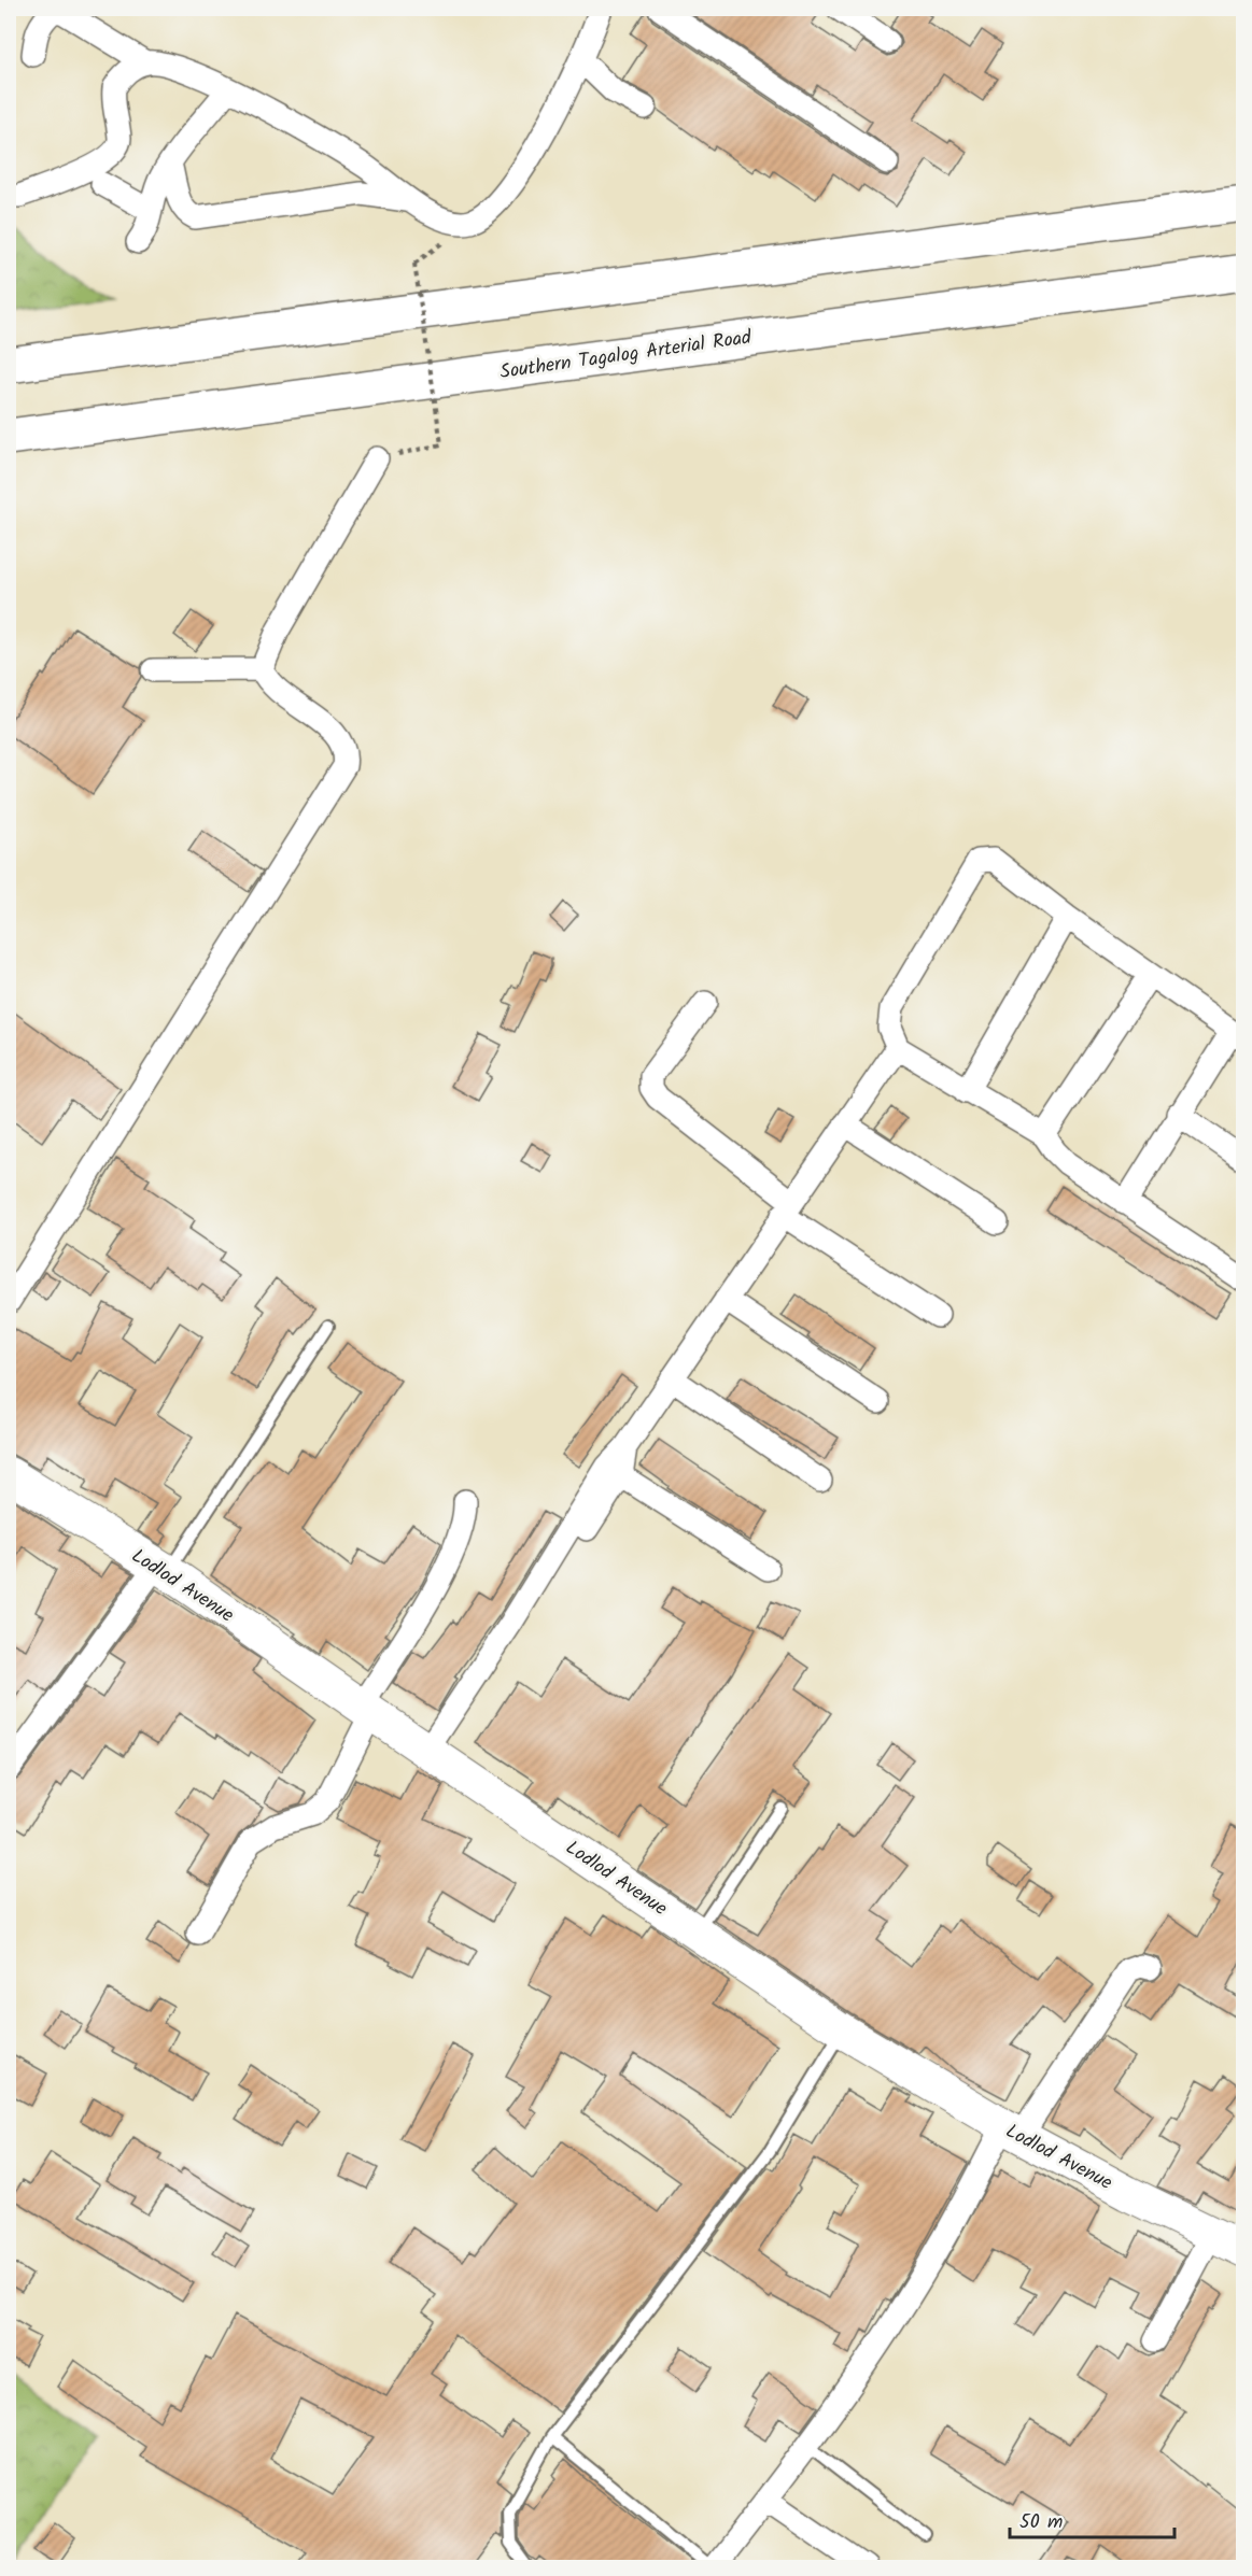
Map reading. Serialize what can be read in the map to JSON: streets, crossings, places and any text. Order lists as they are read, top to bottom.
{
  "streets": {
    "highway": ["Southern Tagalog Arterial Road"],
    "main road": ["Lodlod Avenue"]
  },
  "scale_bar": "50 m"
}
